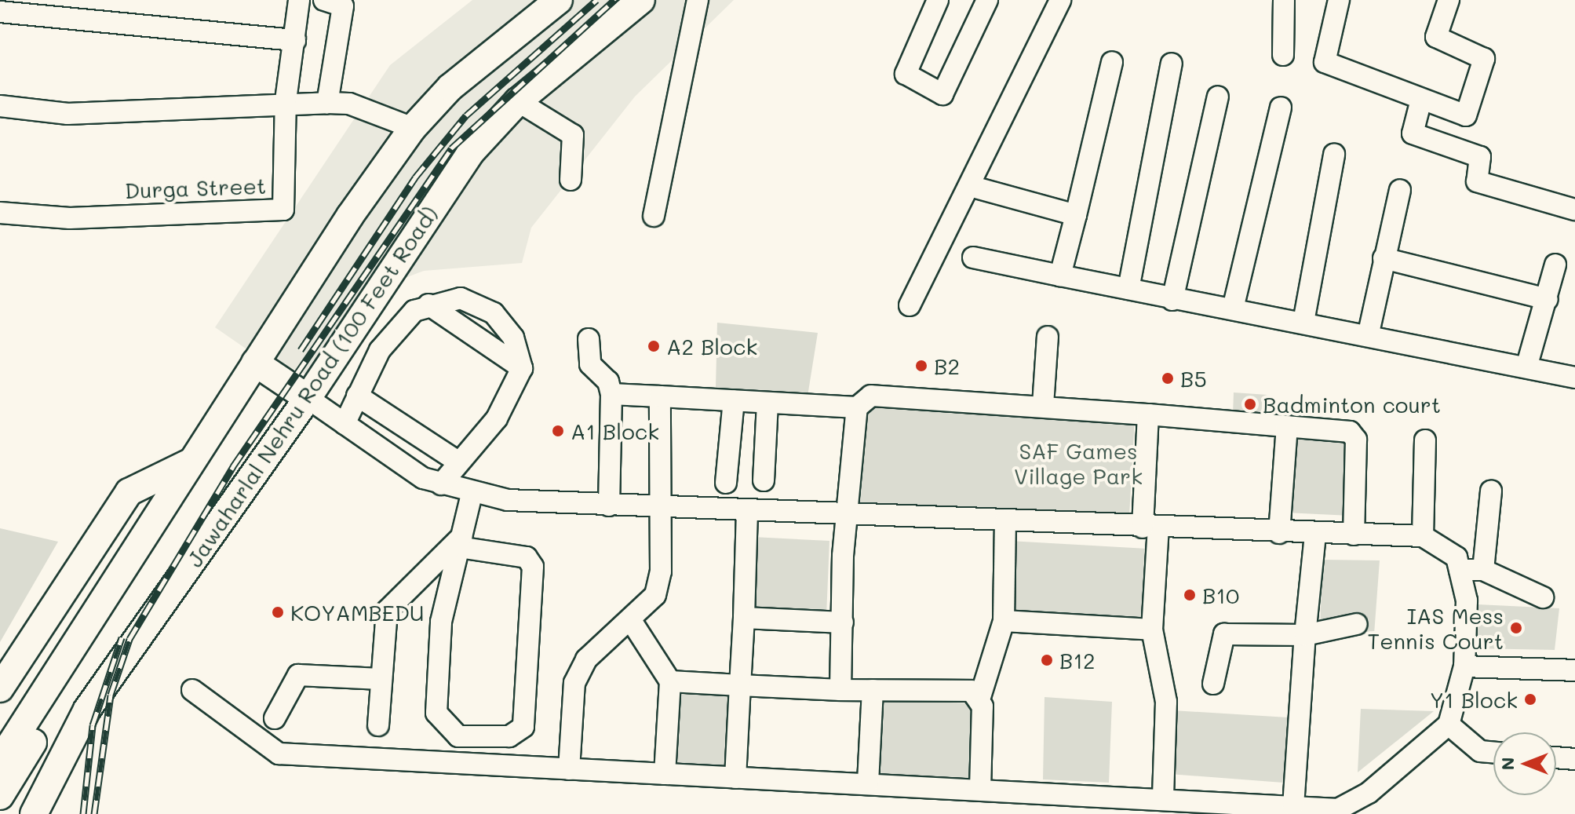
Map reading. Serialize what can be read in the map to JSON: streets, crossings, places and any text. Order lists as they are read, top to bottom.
{
  "streets": {
    "main road": ["Jawaharlal Nehru Road (100 Feet Road)"],
    "street": ["Durga Street"]
  },
  "parks": ["SAF Games Village Park"],
  "places": [
    "A2 Block",
    "B2",
    "B5",
    "Badminton court",
    "A1 Block",
    "B10",
    "KOYAMBEDU",
    "IAS Mess Tennis Court",
    "B12",
    "Y1 Block"
  ],
  "north": "left"
}
